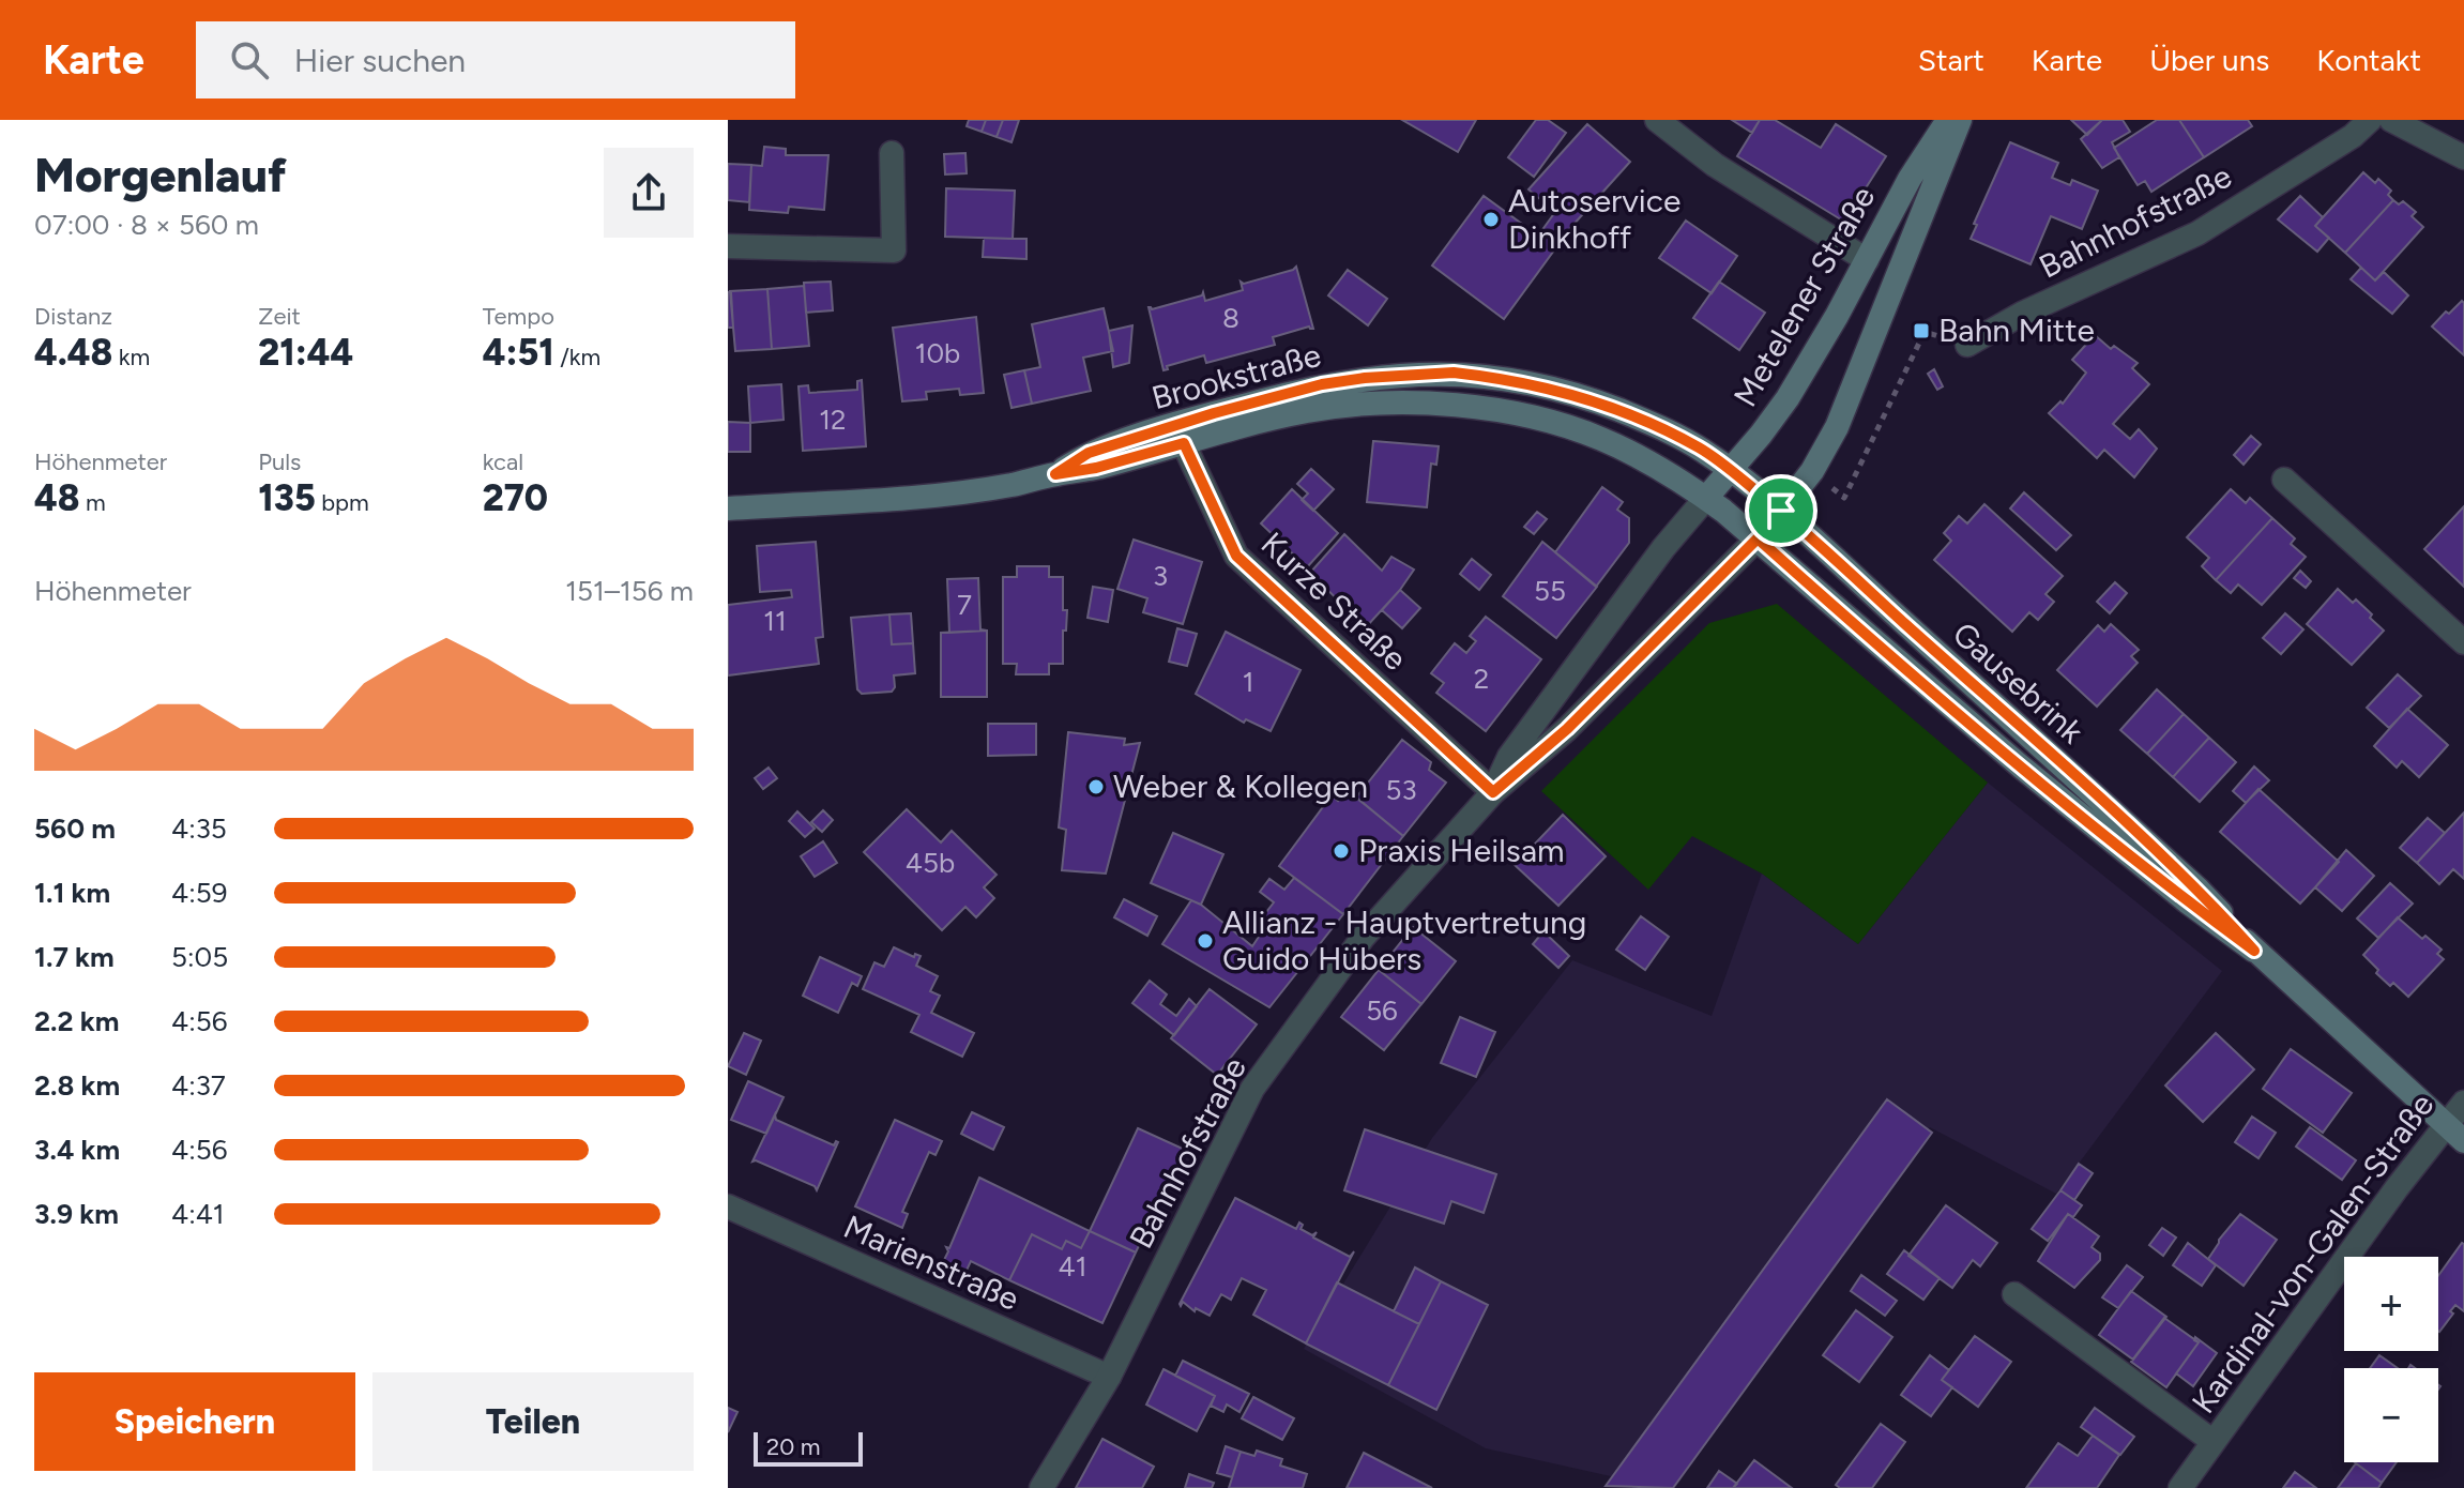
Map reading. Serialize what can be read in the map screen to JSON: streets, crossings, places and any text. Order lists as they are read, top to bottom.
{
  "streets": {
    "main road": ["Metelener Straße", "Brookstraße", "Gausebrink"],
    "street": [
      "Bahnhofstraße",
      "Kurze Straße",
      "Kardinal-von-Galen-Straße",
      "Marienstraße"
    ]
  },
  "crossings": [
    ["Bahnhofstraße", "Metelener Straße"],
    ["Bahnhofstraße", "Brookstraße"],
    ["Bahnhofstraße", "Kurze Straße"],
    ["Bahnhofstraße", "Gausebrink"],
    ["Bahnhofstraße", "Marienstraße"],
    ["Metelener Straße", "Brookstraße"],
    ["Metelener Straße", "Gausebrink"],
    ["Brookstraße", "Kurze Straße"],
    ["Brookstraße", "Gausebrink"],
    ["Gausebrink", "Kardinal-von-Galen-Straße"]
  ],
  "places": {
    "other": [
      "Autoservice Dinkhoff",
      "Weber & Kollegen",
      "Praxis Heilsam",
      "Allianz - Hauptvertretung Guido Hübers"
    ],
    "transit": ["Bahn Mitte"]
  },
  "house_numbers": [
    "8",
    "10b",
    "12",
    "3",
    "55",
    "7",
    "11",
    "2",
    "1",
    "53",
    "45b",
    "56",
    "41"
  ],
  "scale_bar": "20 m",
  "page": {
    "header": "Karte",
    "search": "Hier suchen",
    "nav": [
      "Start",
      "Karte",
      "Über uns",
      "Kontakt"
    ],
    "heading": ["Morgenlauf", "07:00 · 8 × 560 m"],
    "stats": [
      ["Distanz", "4.48 km"],
      ["Zeit", "21:44"],
      ["Tempo", "4:51 /km"],
      ["Höhenmeter", "48 m"],
      ["Puls", "135 bpm"],
      ["kcal", "270"]
    ],
    "chart": ["Höhenmeter", "151–156 m"],
    "list": [
      {
        "name": "560 m",
        "note": "4:35"
      },
      {
        "name": "1.1 km",
        "note": "4:59"
      },
      {
        "name": "1.7 km",
        "note": "5:05"
      },
      {
        "name": "2.2 km",
        "note": "4:56"
      },
      {
        "name": "2.8 km",
        "note": "4:37"
      },
      {
        "name": "3.4 km",
        "note": "4:56"
      },
      {
        "name": "3.9 km",
        "note": "4:41"
      }
    ],
    "map_buttons": ["+", "−"],
    "buttons": ["Speichern", "Teilen"],
    "scale": "20 m"
  }
}
